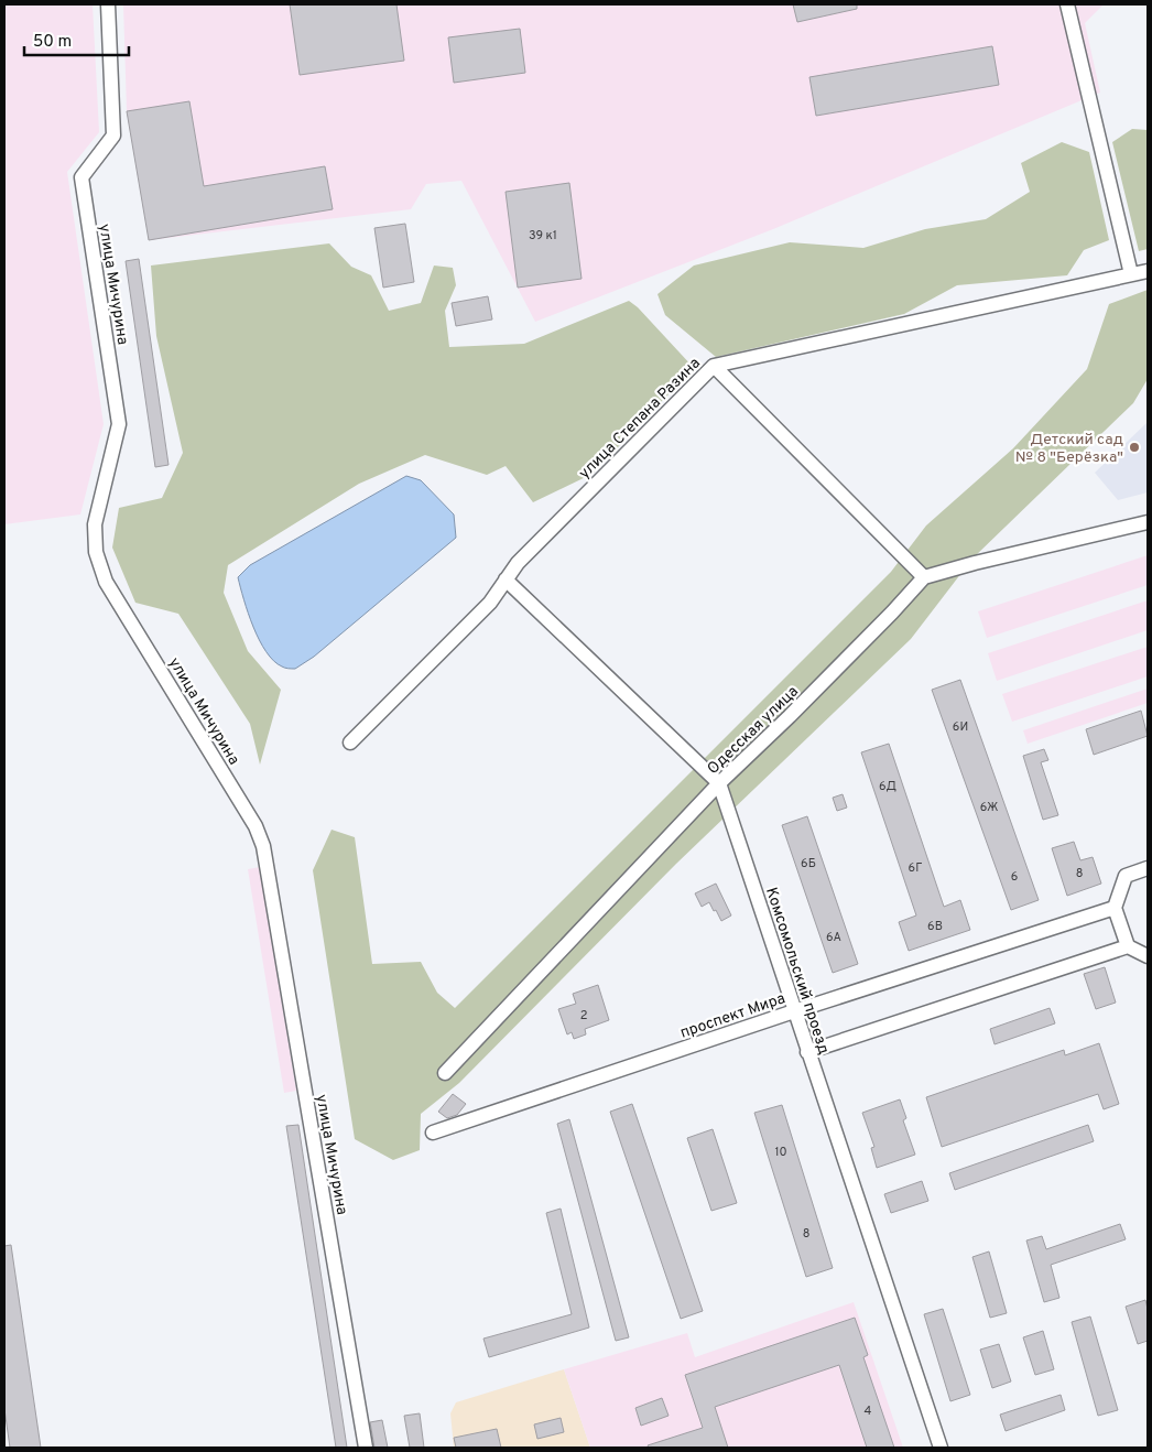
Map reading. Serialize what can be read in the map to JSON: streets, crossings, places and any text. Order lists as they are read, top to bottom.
{
  "streets": {
    "street": [
      "улица Мичурина",
      "улица Степана Разина",
      "Одесская улица",
      "Комсомольский проезд",
      "проспект Мира"
    ]
  },
  "crossings": [
    ["улица Степана Разина", "Комсомольский проезд"],
    ["Одесская улица", "Комсомольский проезд"],
    ["Комсомольский проезд", "проспект Мира"]
  ],
  "places": ["Детский сад № 8 \"Берёзка\""],
  "house_numbers": [
    "39 к1",
    "6И",
    "6Д",
    "6Ж",
    "6Б",
    "6Г",
    "8",
    "6",
    "6В",
    "6А",
    "2",
    "10",
    "8",
    "4"
  ],
  "scale_bar": "50 m"
}
